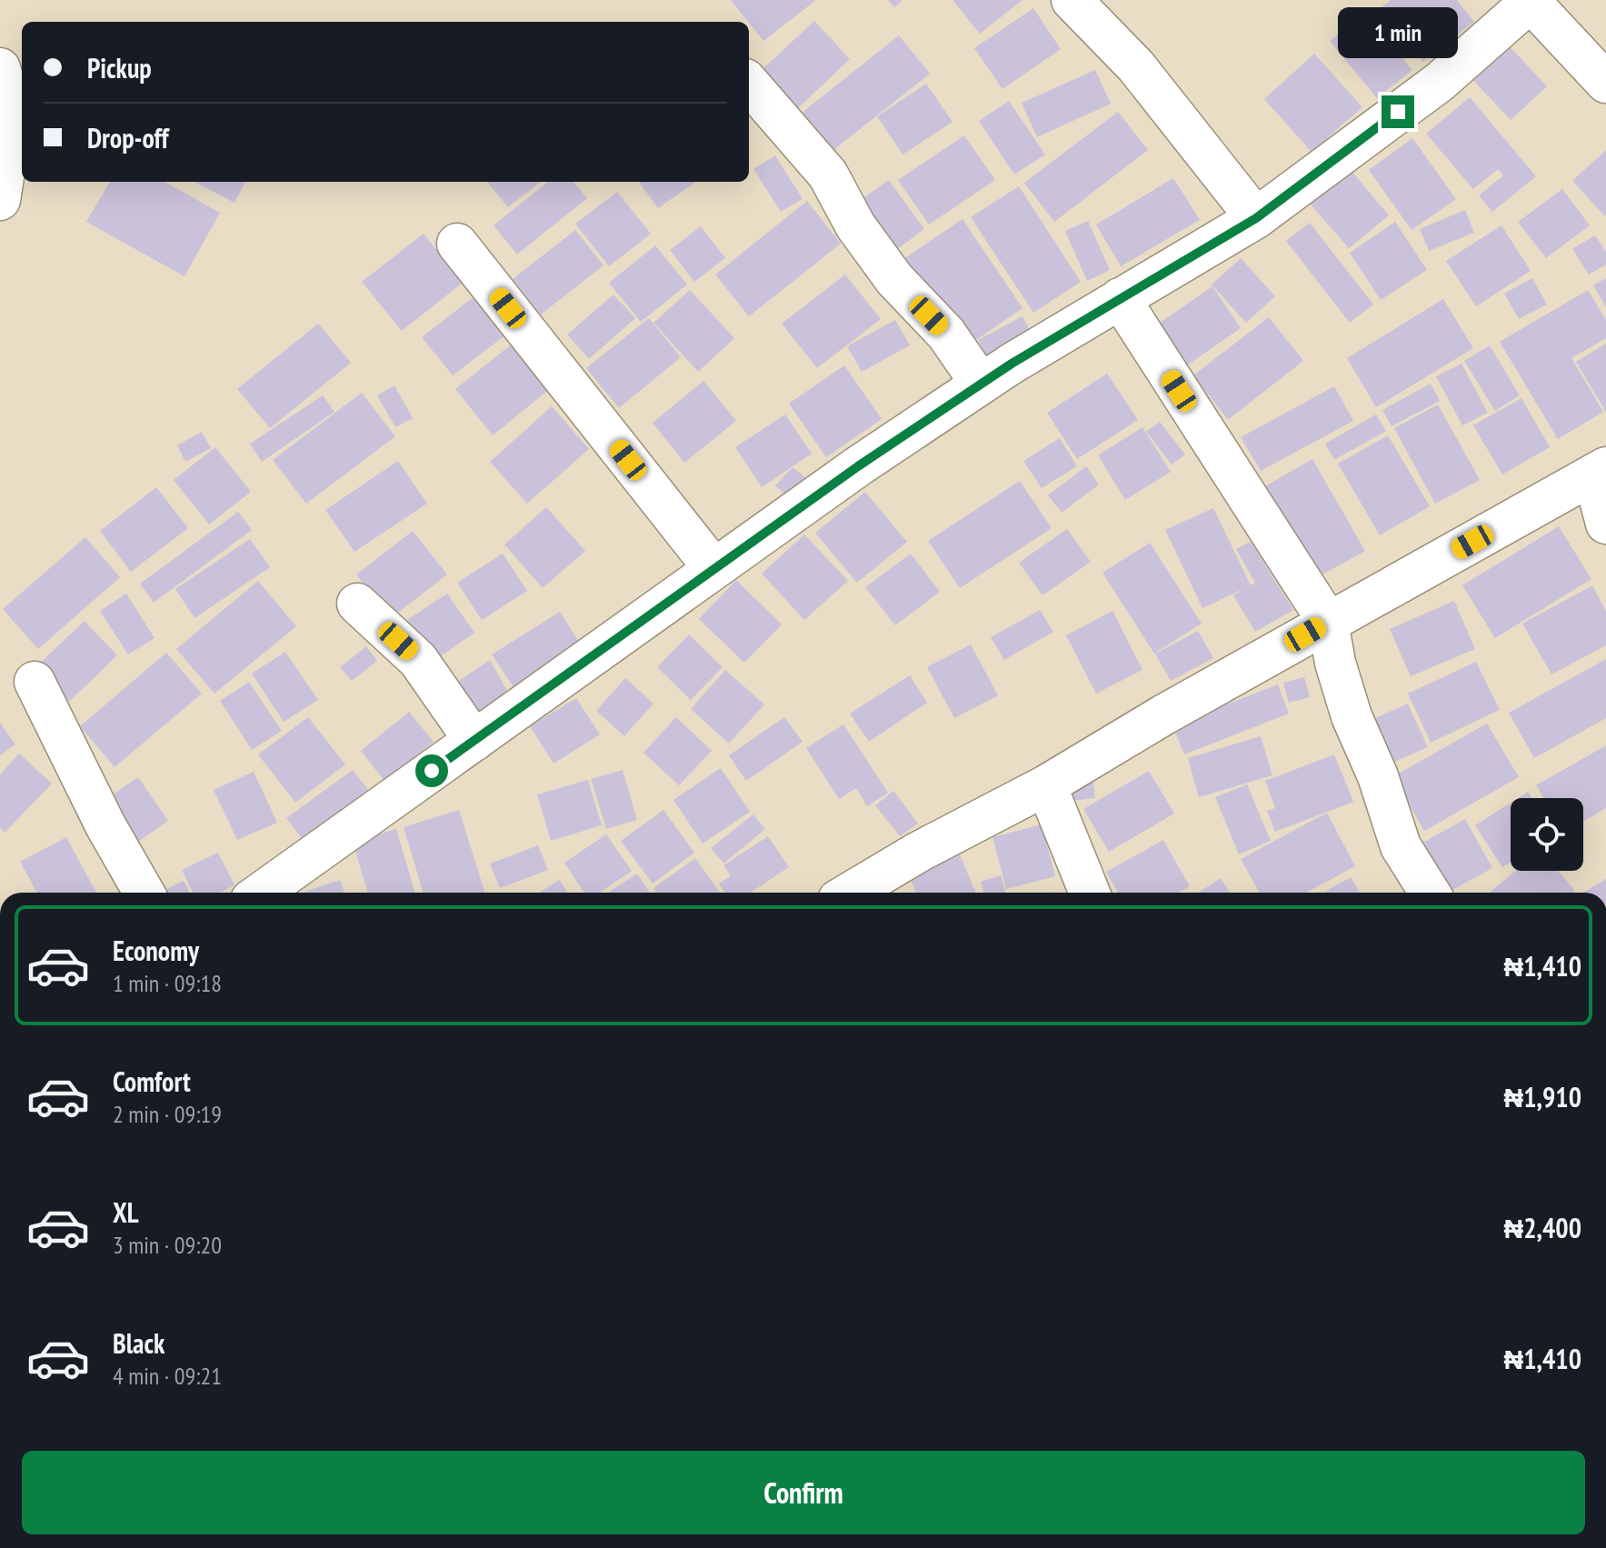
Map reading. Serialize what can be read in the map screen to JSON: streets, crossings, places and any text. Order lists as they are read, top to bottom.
{
  "page": {
    "bubble": "1 min",
    "banner": ["Pickup", "Drop-off"],
    "list": [
      {
        "name": "Economy",
        "note": "1 min · 09:18",
        "value": "₦1,410"
      },
      {
        "name": "Comfort",
        "note": "2 min · 09:19",
        "value": "₦1,910"
      },
      {
        "name": "XL",
        "note": "3 min · 09:20",
        "value": "₦2,400"
      },
      {
        "name": "Black",
        "note": "4 min · 09:21",
        "value": "₦1,410"
      }
    ],
    "buttons": "Confirm"
  }
}
